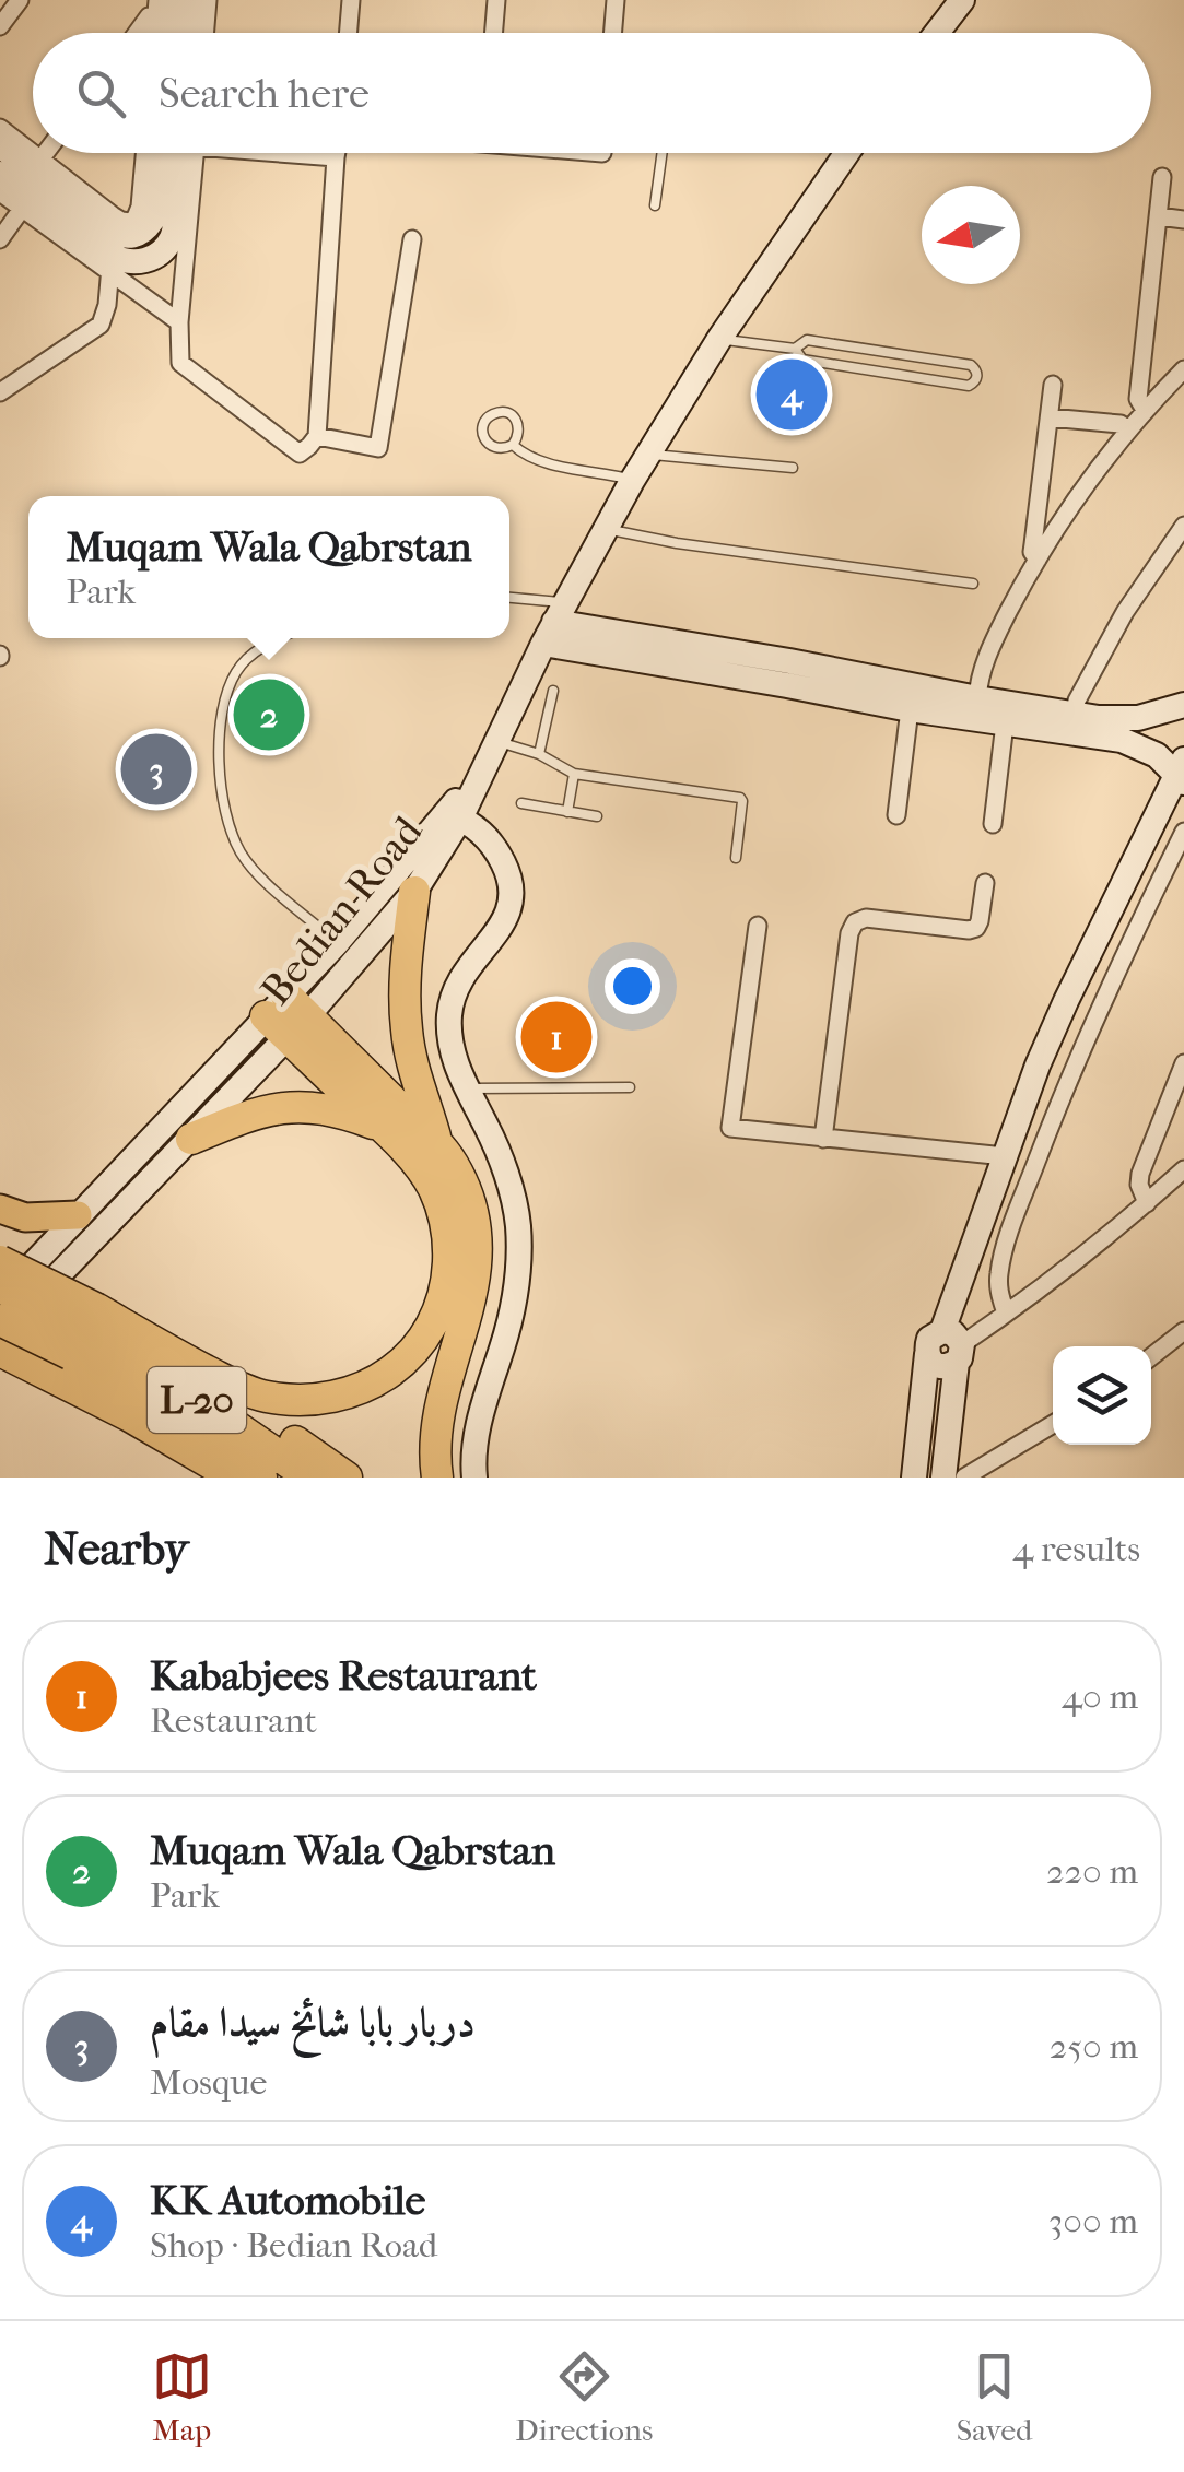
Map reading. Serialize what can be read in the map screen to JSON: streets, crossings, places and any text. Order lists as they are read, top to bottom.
{
  "streets": {
    "highway": ["L-20"],
    "street": ["Bedian Road"]
  },
  "north": "left",
  "page": {
    "search": "Search here",
    "pins": [
      "4",
      "2",
      "3",
      "1"
    ],
    "popup": ["Muqam Wala Qabrstan", "Park"],
    "heading": ["Nearby", "4 results"],
    "list": [
      {
        "mark": "1",
        "name": "Kababjees Restaurant",
        "note": "Restaurant",
        "value": "40 m"
      },
      {
        "mark": "2",
        "name": "Muqam Wala Qabrstan",
        "note": "Park",
        "value": "220 m"
      },
      {
        "mark": "3",
        "name": "دربار بابا شائخ سیدا مقام",
        "note": "Mosque",
        "value": "250 m"
      },
      {
        "mark": "4",
        "name": "KK Automobile",
        "note": "Shop · Bedian Road",
        "value": "300 m"
      }
    ],
    "nav": ["Map", "Directions", "Saved"]
  }
}
